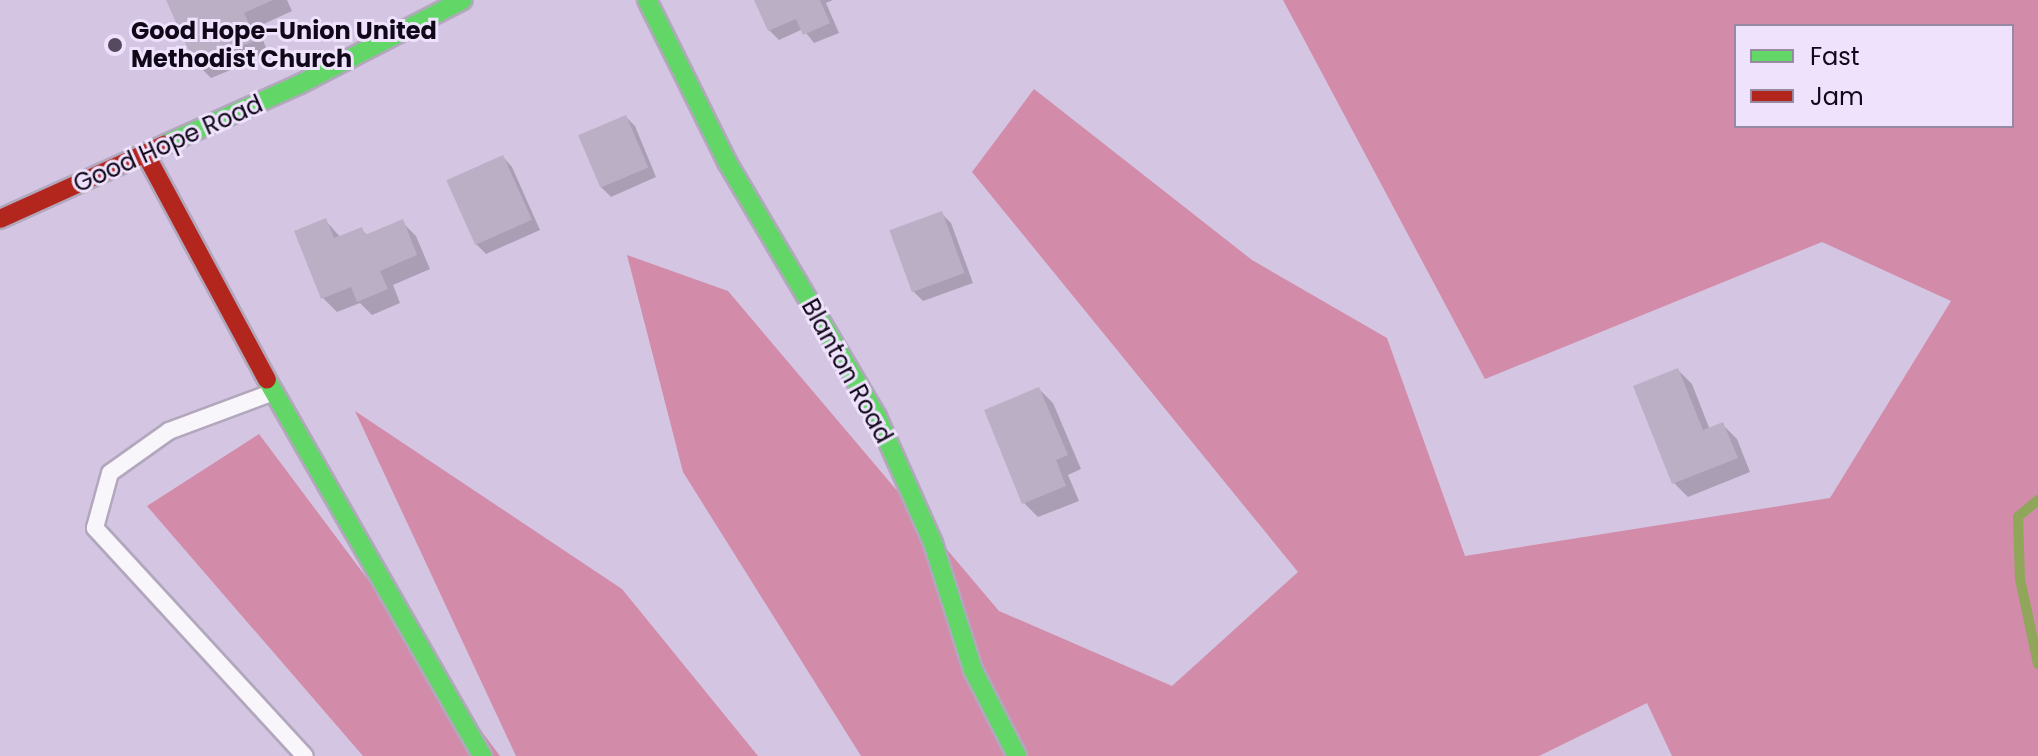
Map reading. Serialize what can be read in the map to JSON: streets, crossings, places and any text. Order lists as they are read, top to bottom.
{
  "streets": {
    "street": ["Good Hope Road", "Blanton Road"]
  },
  "places": ["Good Hope-Union United Methodist Church"],
  "legend": ["Fast", "Jam"]
}
